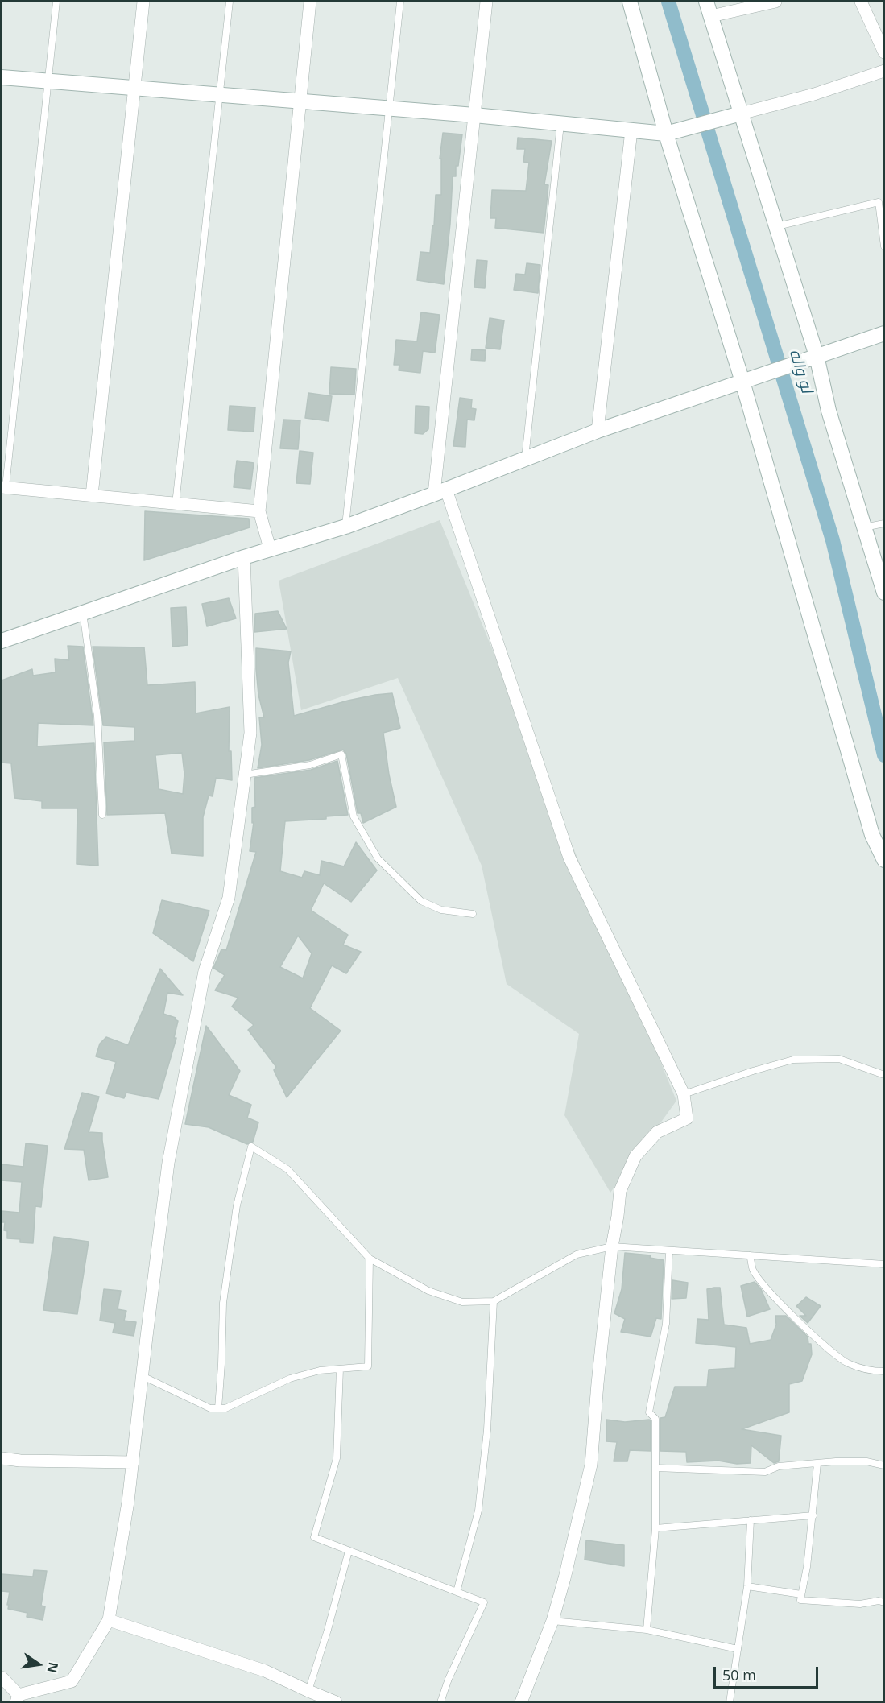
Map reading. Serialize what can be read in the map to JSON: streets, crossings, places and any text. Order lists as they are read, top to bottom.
{
  "water": ["لو واله"],
  "scale_bar": "50 m",
  "north": "right"
}
